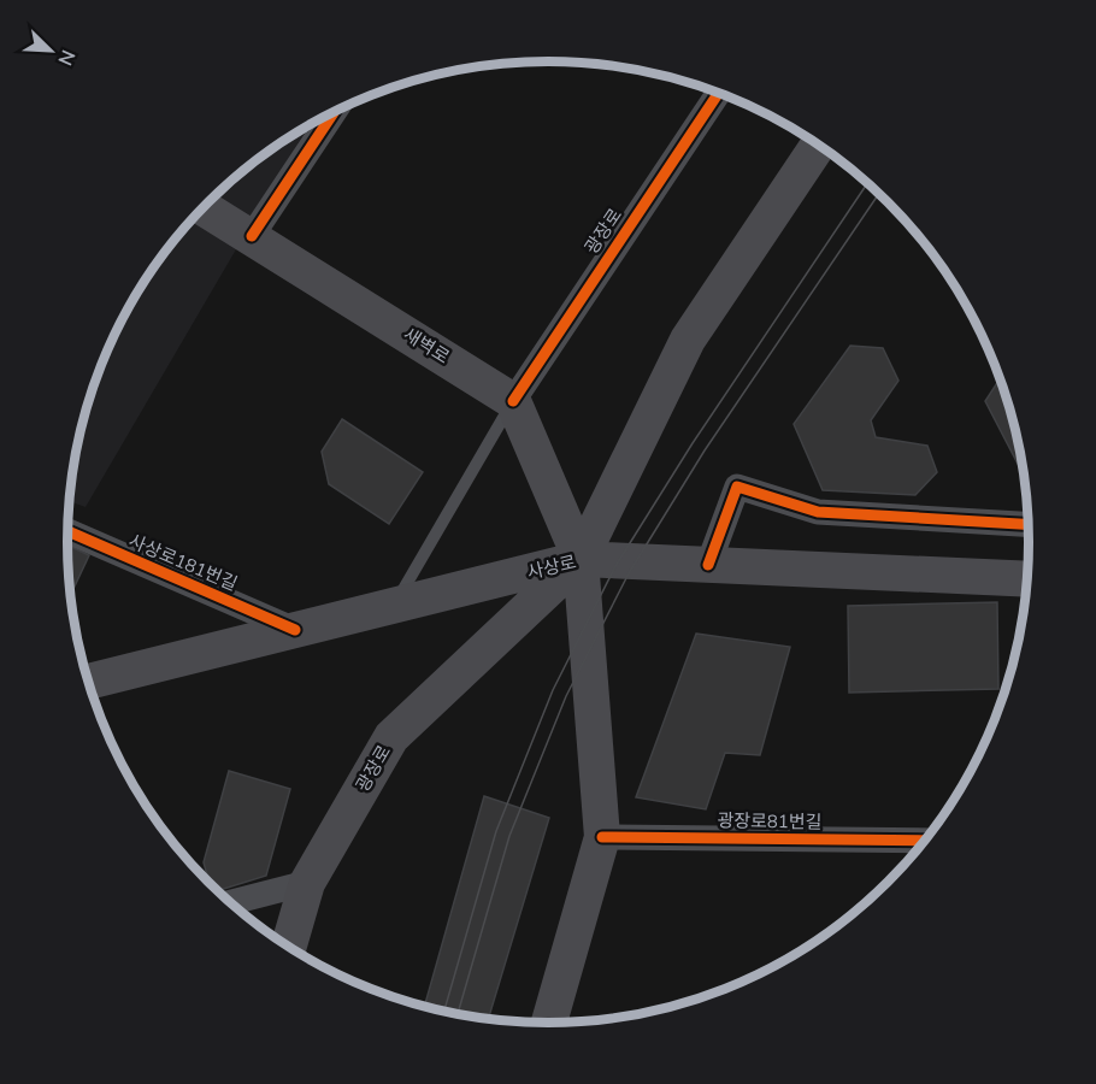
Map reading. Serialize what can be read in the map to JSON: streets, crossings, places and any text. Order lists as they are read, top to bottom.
{
  "streets": {
    "main road": ["광장로", "새벽로", "사상로"],
    "street": ["사상로181번길", "광장로81번길"]
  },
  "crossings": [
    ["광장로", "새벽로"],
    ["광장로", "사상로"],
    ["사상로181번길", "사상로"]
  ],
  "north": "bottom right"
}
